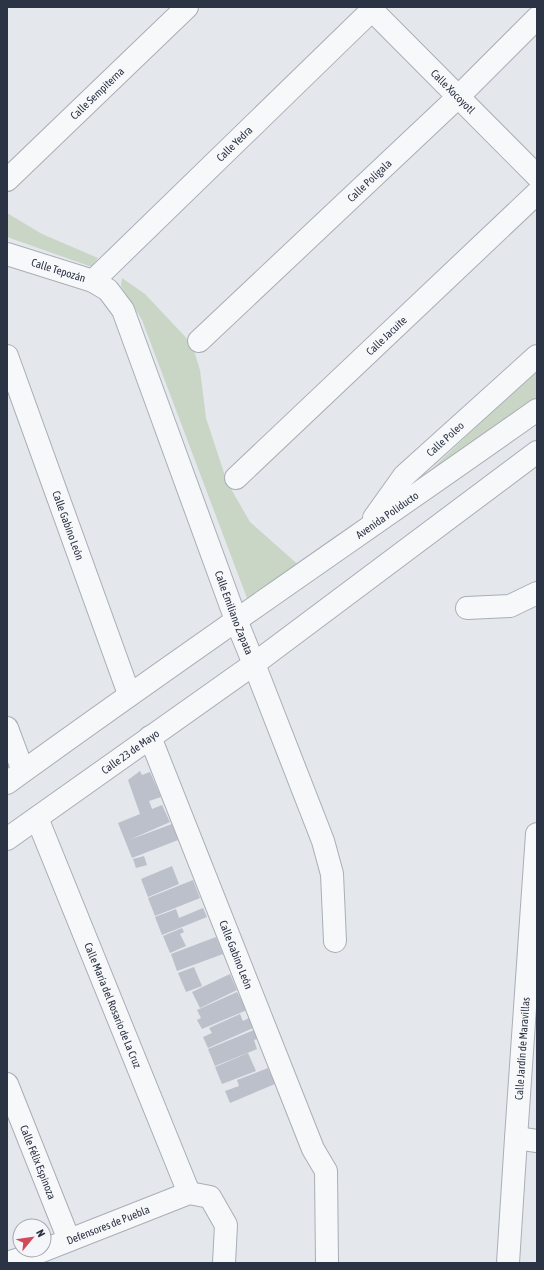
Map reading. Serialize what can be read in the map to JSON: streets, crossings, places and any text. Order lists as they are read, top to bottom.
{
  "streets": {
    "street": [
      "Calle Xocoyotl",
      "Calle Sempiterna",
      "Calle Yedra",
      "Calle Polígala",
      "Calle Tepozán",
      "Calle Jacuite",
      "Calle Poleo",
      "Avenida Poliducto",
      "Calle Gabino León",
      "Calle Emiliano Zapata",
      "Calle 23 de Mayo",
      "Calle María del Rosario de La Cruz",
      "Calle Jardín de Maravillas",
      "Calle Félix Espinoza",
      "Defensores de Puebla"
    ]
  },
  "crossings": [
    ["Calle Xocoyotl", "Calle Yedra"],
    ["Calle Xocoyotl", "Calle Polígala"],
    ["Calle Yedra", "Calle Tepozán"],
    ["Calle Yedra", "Calle Emiliano Zapata"],
    ["Calle Tepozán", "Calle Emiliano Zapata"],
    ["Calle Poleo", "Avenida Poliducto"],
    ["Avenida Poliducto", "Calle Emiliano Zapata"],
    ["Calle Gabino León", "Calle 23 de Mayo"],
    ["Calle Emiliano Zapata", "Calle 23 de Mayo"],
    ["Calle 23 de Mayo", "Calle María del Rosario de La Cruz"],
    ["Calle María del Rosario de La Cruz", "Defensores de Puebla"],
    ["Calle Félix Espinoza", "Defensores de Puebla"]
  ],
  "north": "top right"
}
